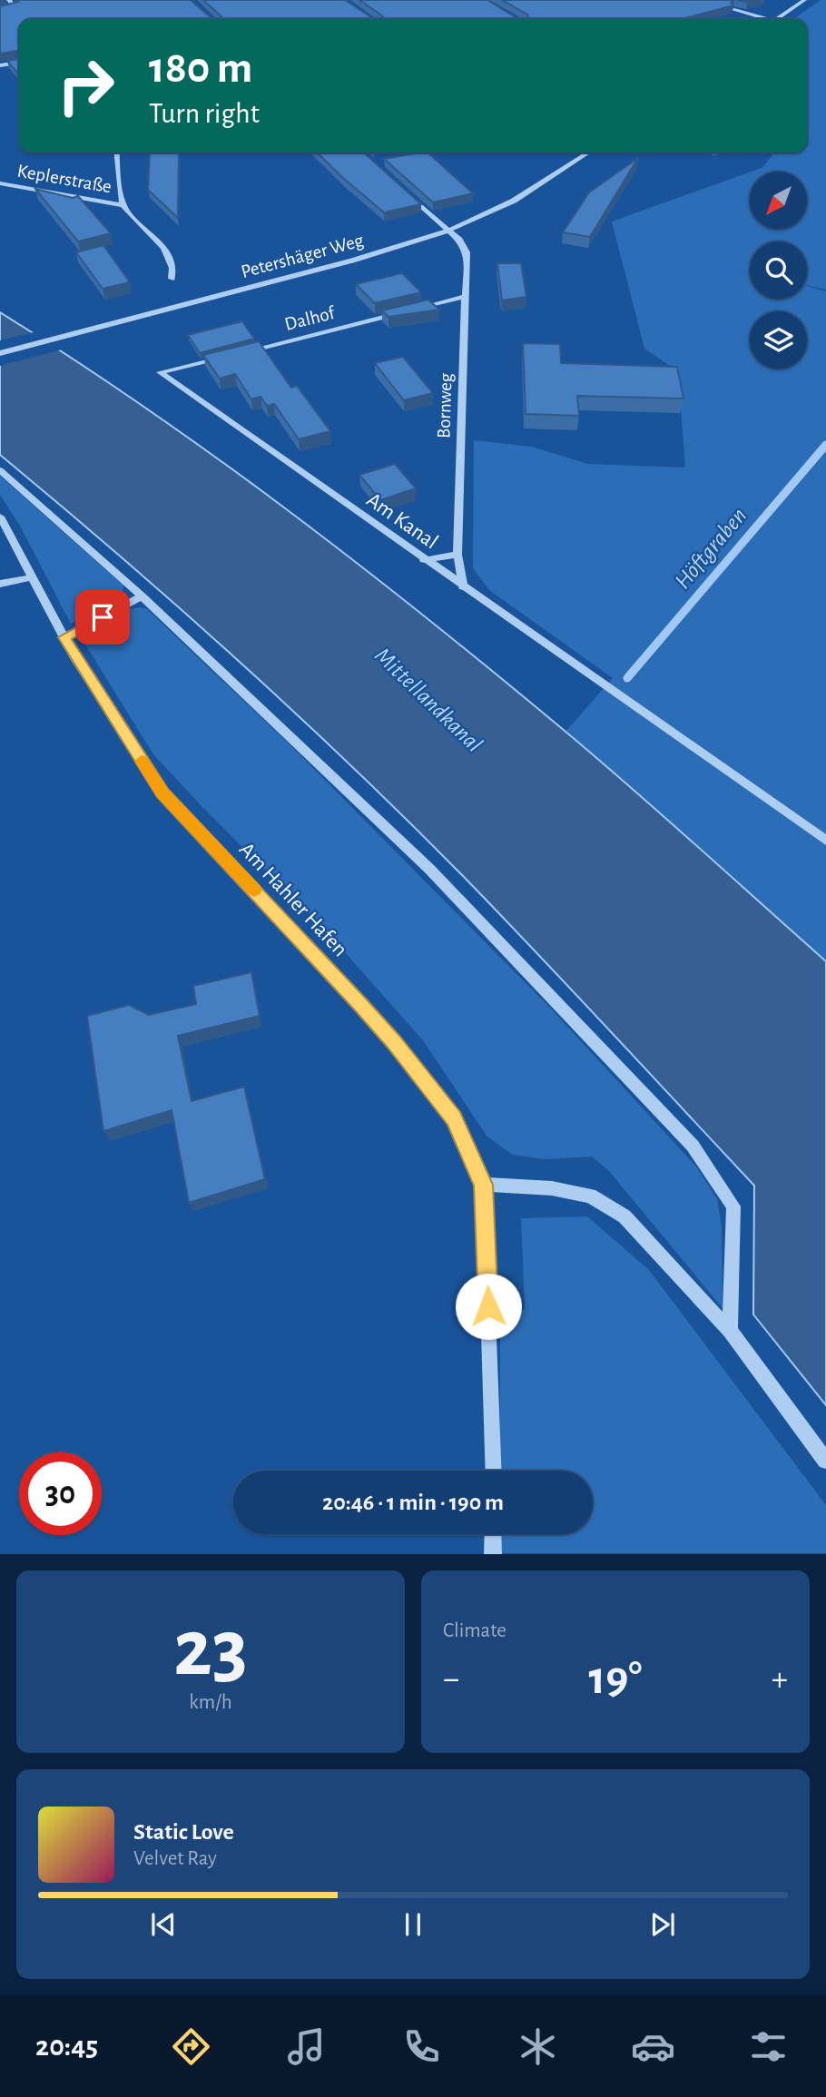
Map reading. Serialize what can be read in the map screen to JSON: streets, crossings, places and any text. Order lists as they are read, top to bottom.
{
  "streets": {
    "street": [
      "Keplerstraße",
      "Petershäger Weg",
      "Dalhof",
      "Bornweg",
      "Am Kanal",
      "Am Hahler Hafen"
    ]
  },
  "crossings": [
    ["Petershäger Weg", "Bornweg"],
    ["Dalhof", "Bornweg"],
    ["Bornweg", "Am Kanal"]
  ],
  "water": ["Höftgraben", "Mittellandkanal"],
  "north": "bottom left",
  "page": {
    "turn": ["180 m", "Turn right"],
    "limit": "30",
    "trip": "20:46 · 1 min · 190 m",
    "tile": [
      ["23", "km/h"],
      "Climate"
    ],
    "heat": ["−", "19°", "+"],
    "song": ["Static Love", "Velvet Ray"],
    "tabs": "20:45"
  }
}
